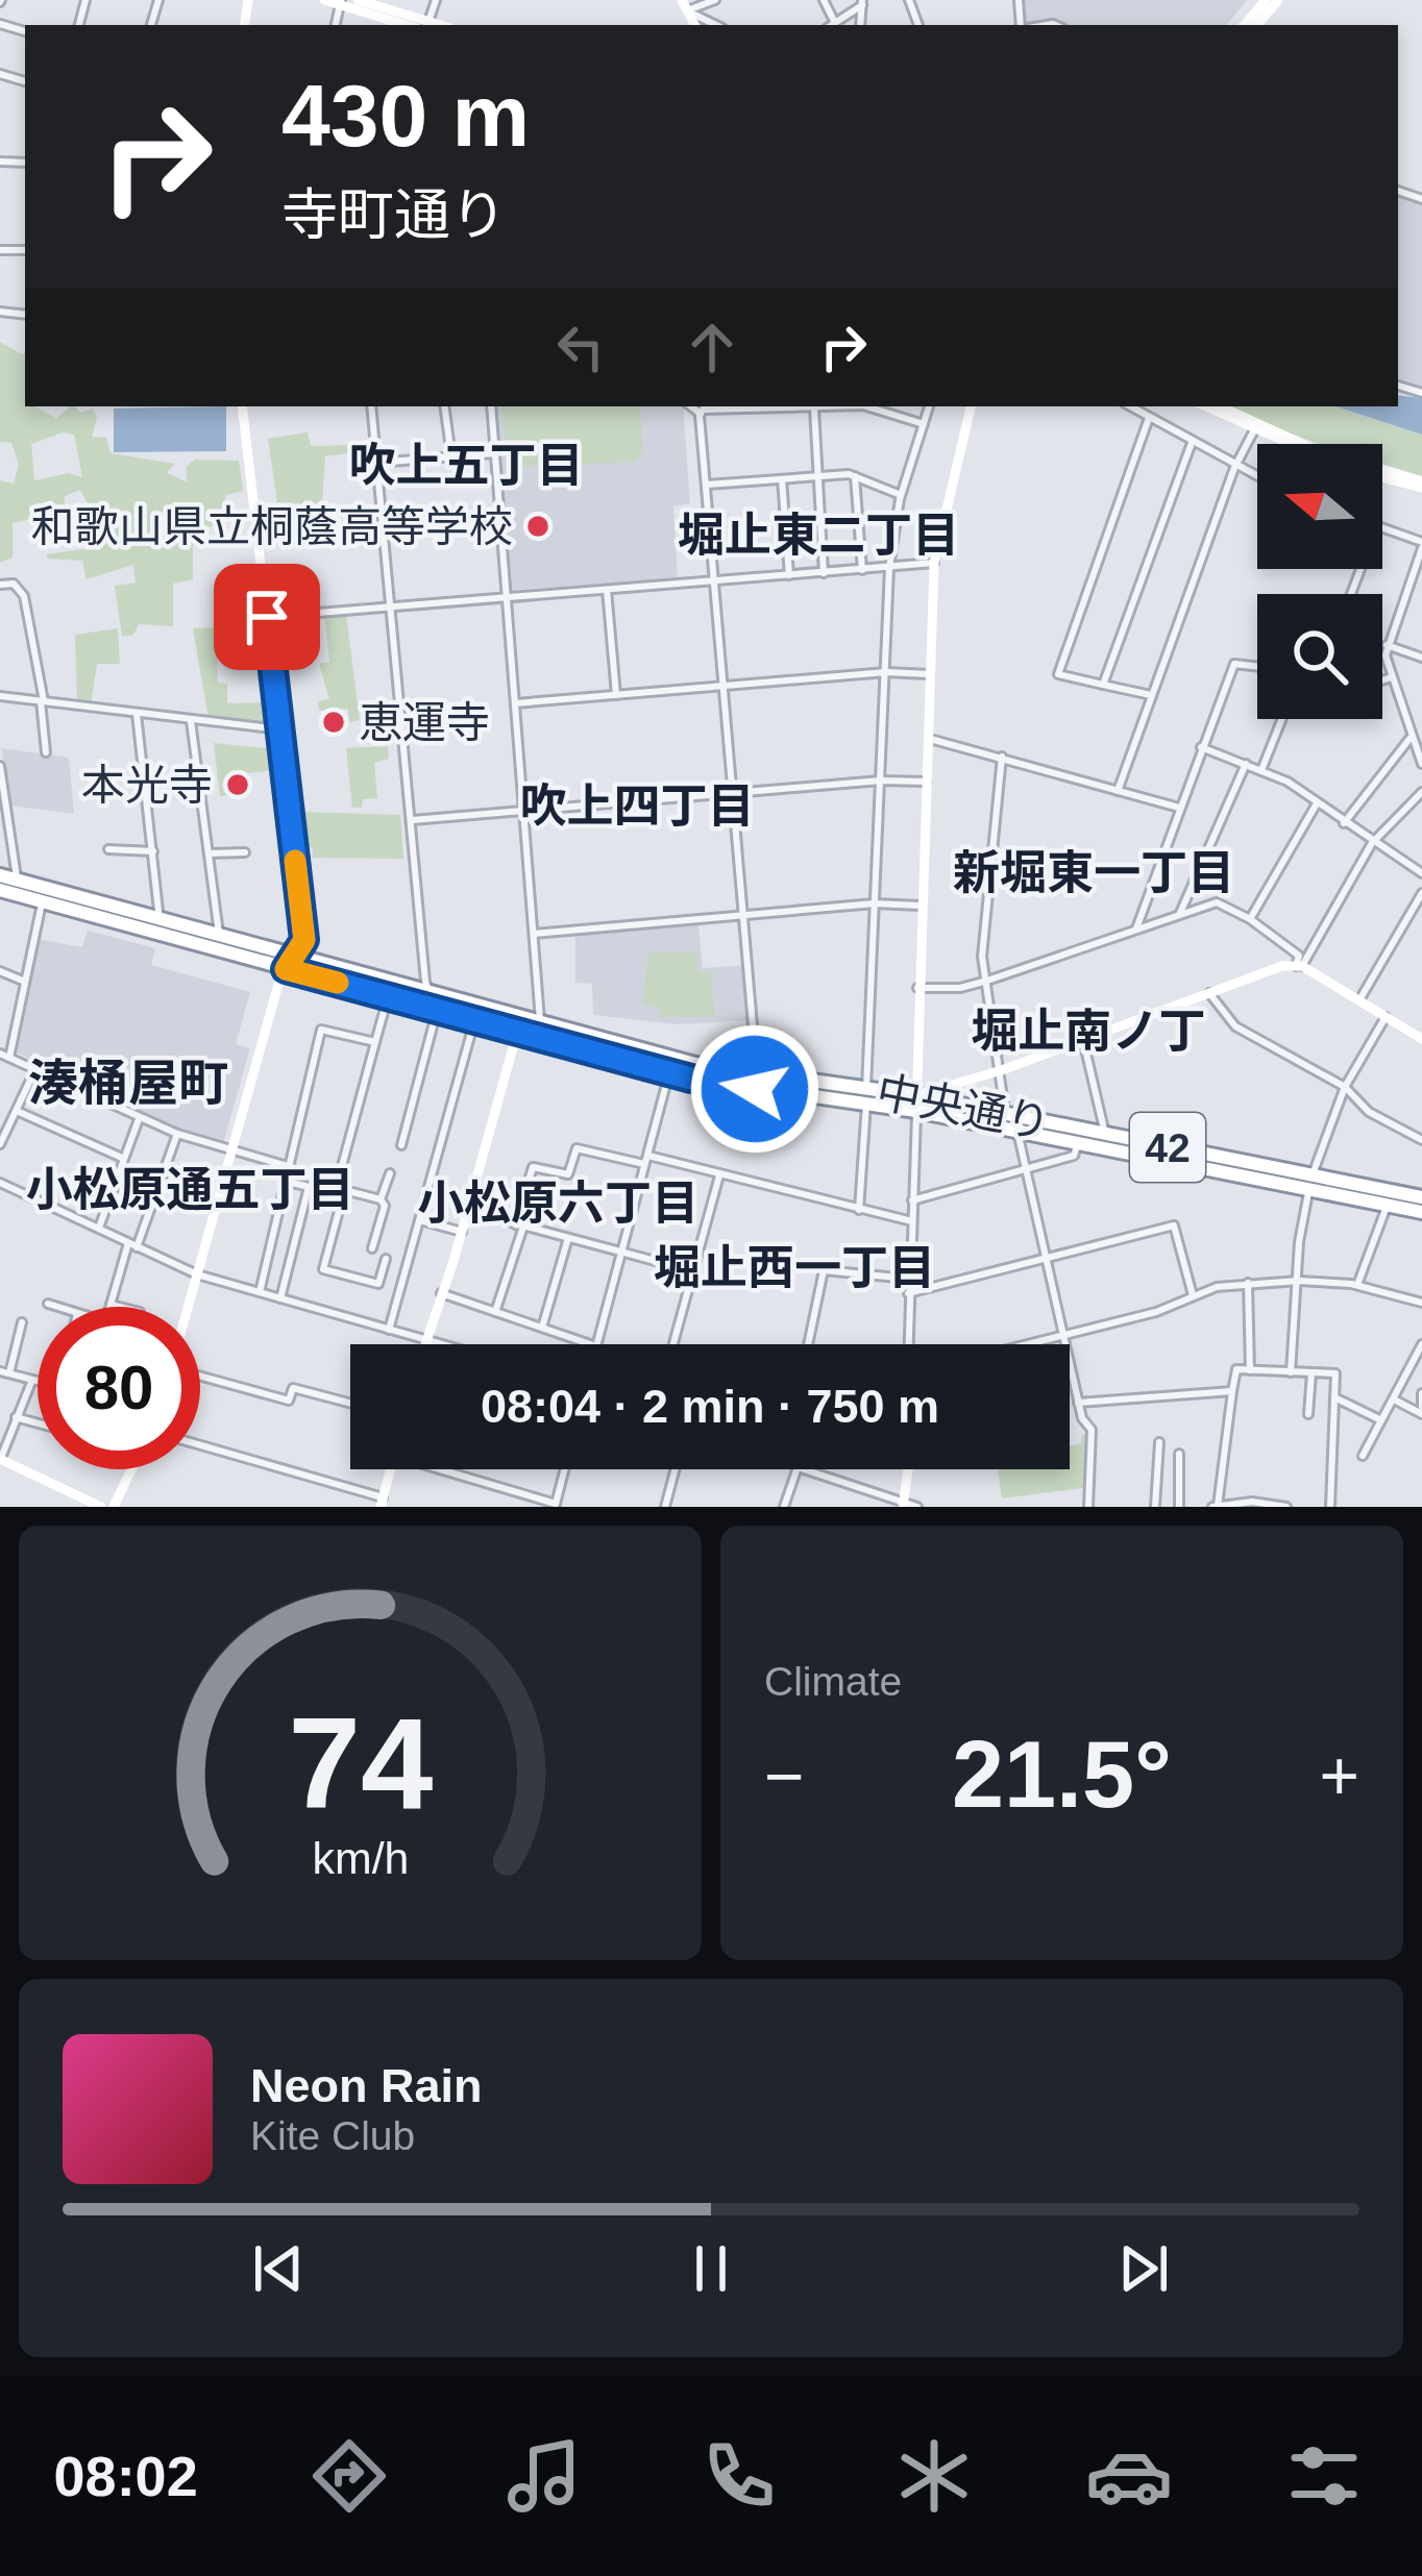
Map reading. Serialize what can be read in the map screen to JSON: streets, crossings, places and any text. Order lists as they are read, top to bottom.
{
  "streets": {
    "highway": ["中央通り", "42"]
  },
  "districts": [
    "吹上五丁目",
    "堀止東二丁目",
    "吹上四丁目",
    "新堀東一丁目",
    "堀止南ノ丁",
    "湊桶屋町",
    "小松原通五丁目",
    "小松原六丁目",
    "堀止西一丁目"
  ],
  "places": ["和歌山県立桐蔭高等学校", "恵運寺", "本光寺"],
  "north": "left",
  "page": {
    "turn": ["430 m", "寺町通り"],
    "limit": "80",
    "trip": "08:04 · 2 min · 750 m",
    "tile": "Climate",
    "heat": ["−", "21.5°", "+"],
    "song": ["Neon Rain", "Kite Club"],
    "tabs": "08:02",
    "gauge": ["74", "km/h"]
  }
}
